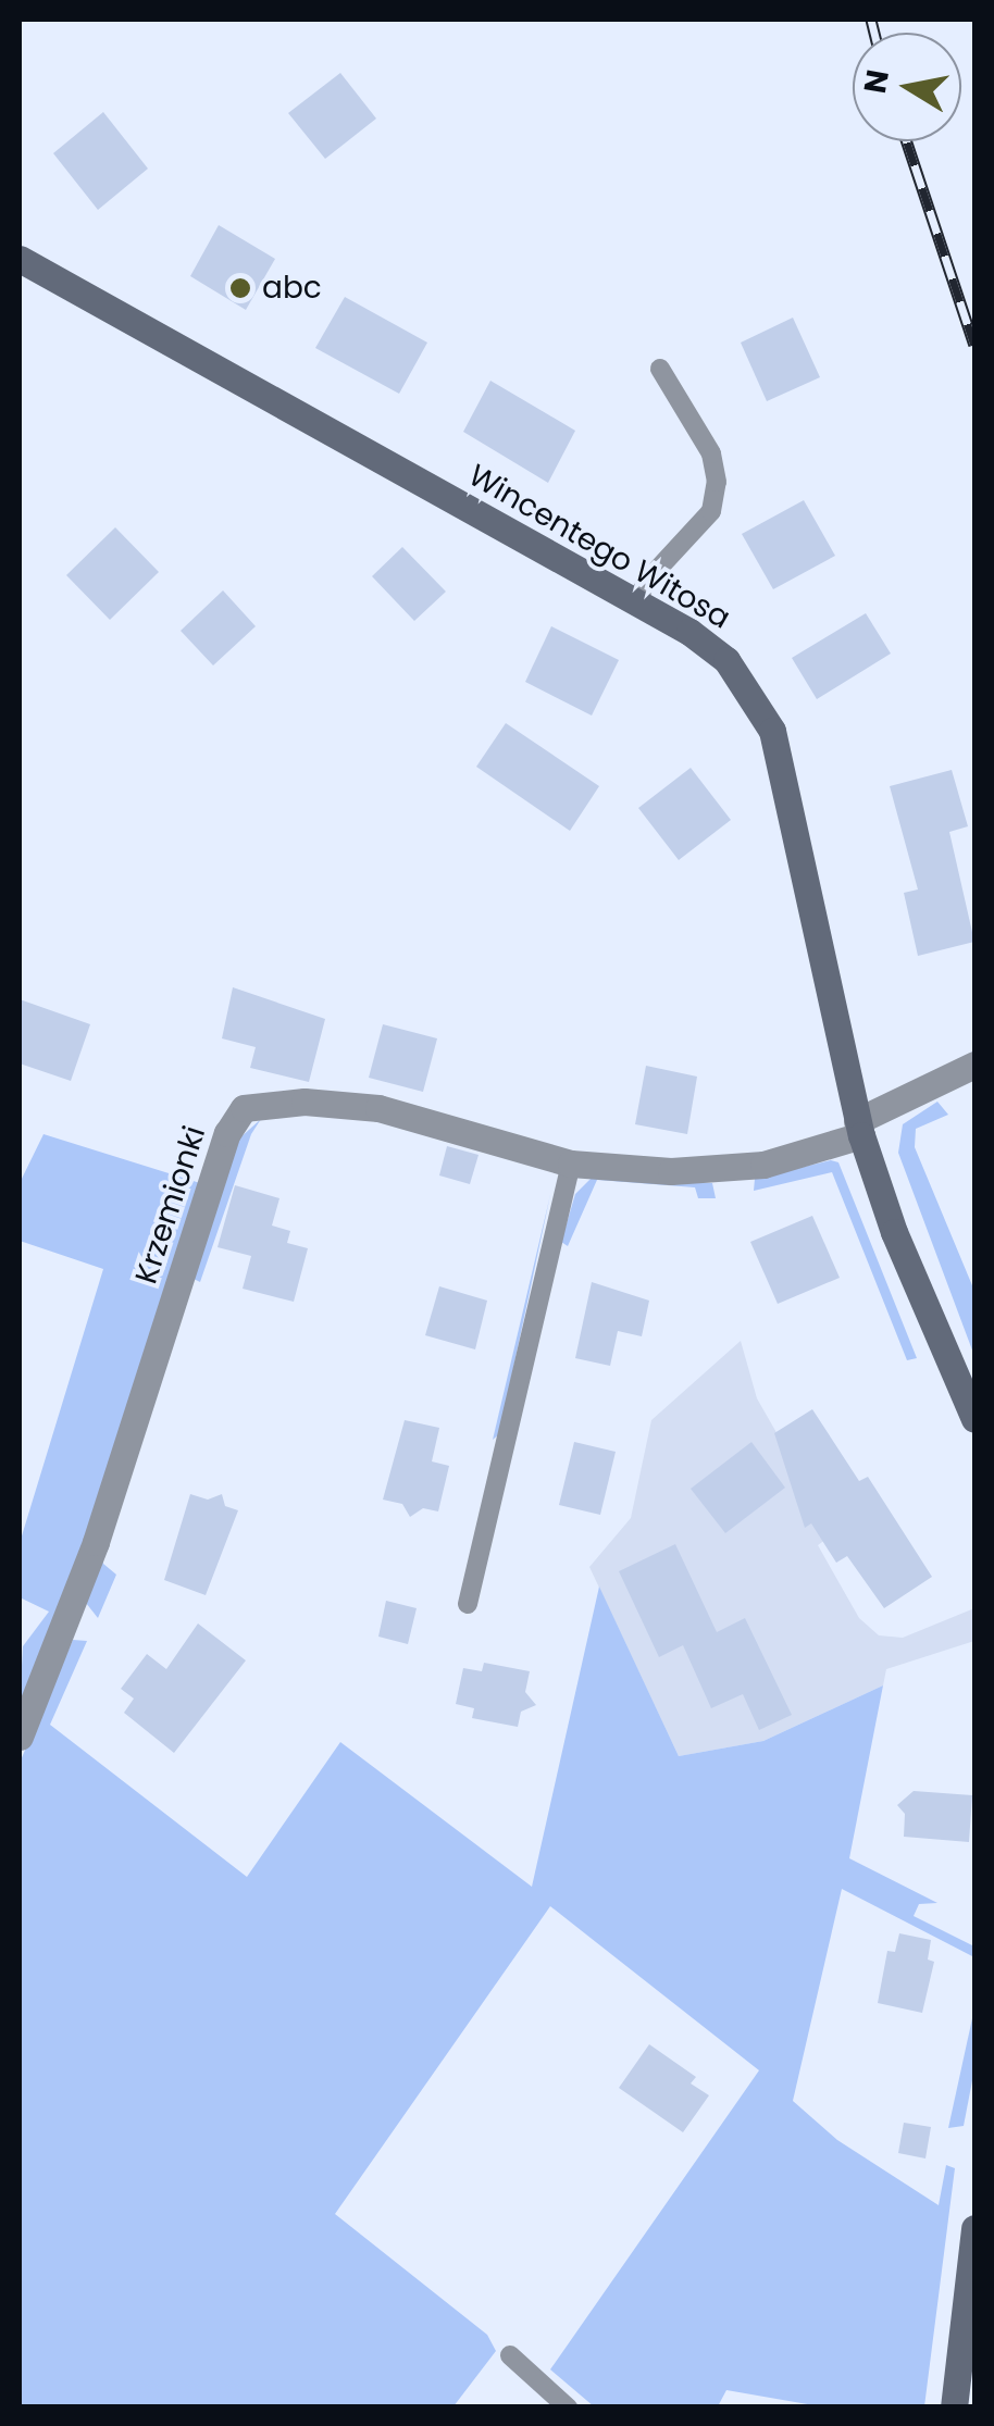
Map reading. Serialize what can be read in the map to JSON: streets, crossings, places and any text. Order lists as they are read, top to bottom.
{
  "streets": {
    "street": ["Wincentego Witosa", "Krzemionki"]
  },
  "crossings": [
    ["Wincentego Witosa", "Krzemionki"]
  ],
  "places": ["abc"],
  "north": "left"
}
